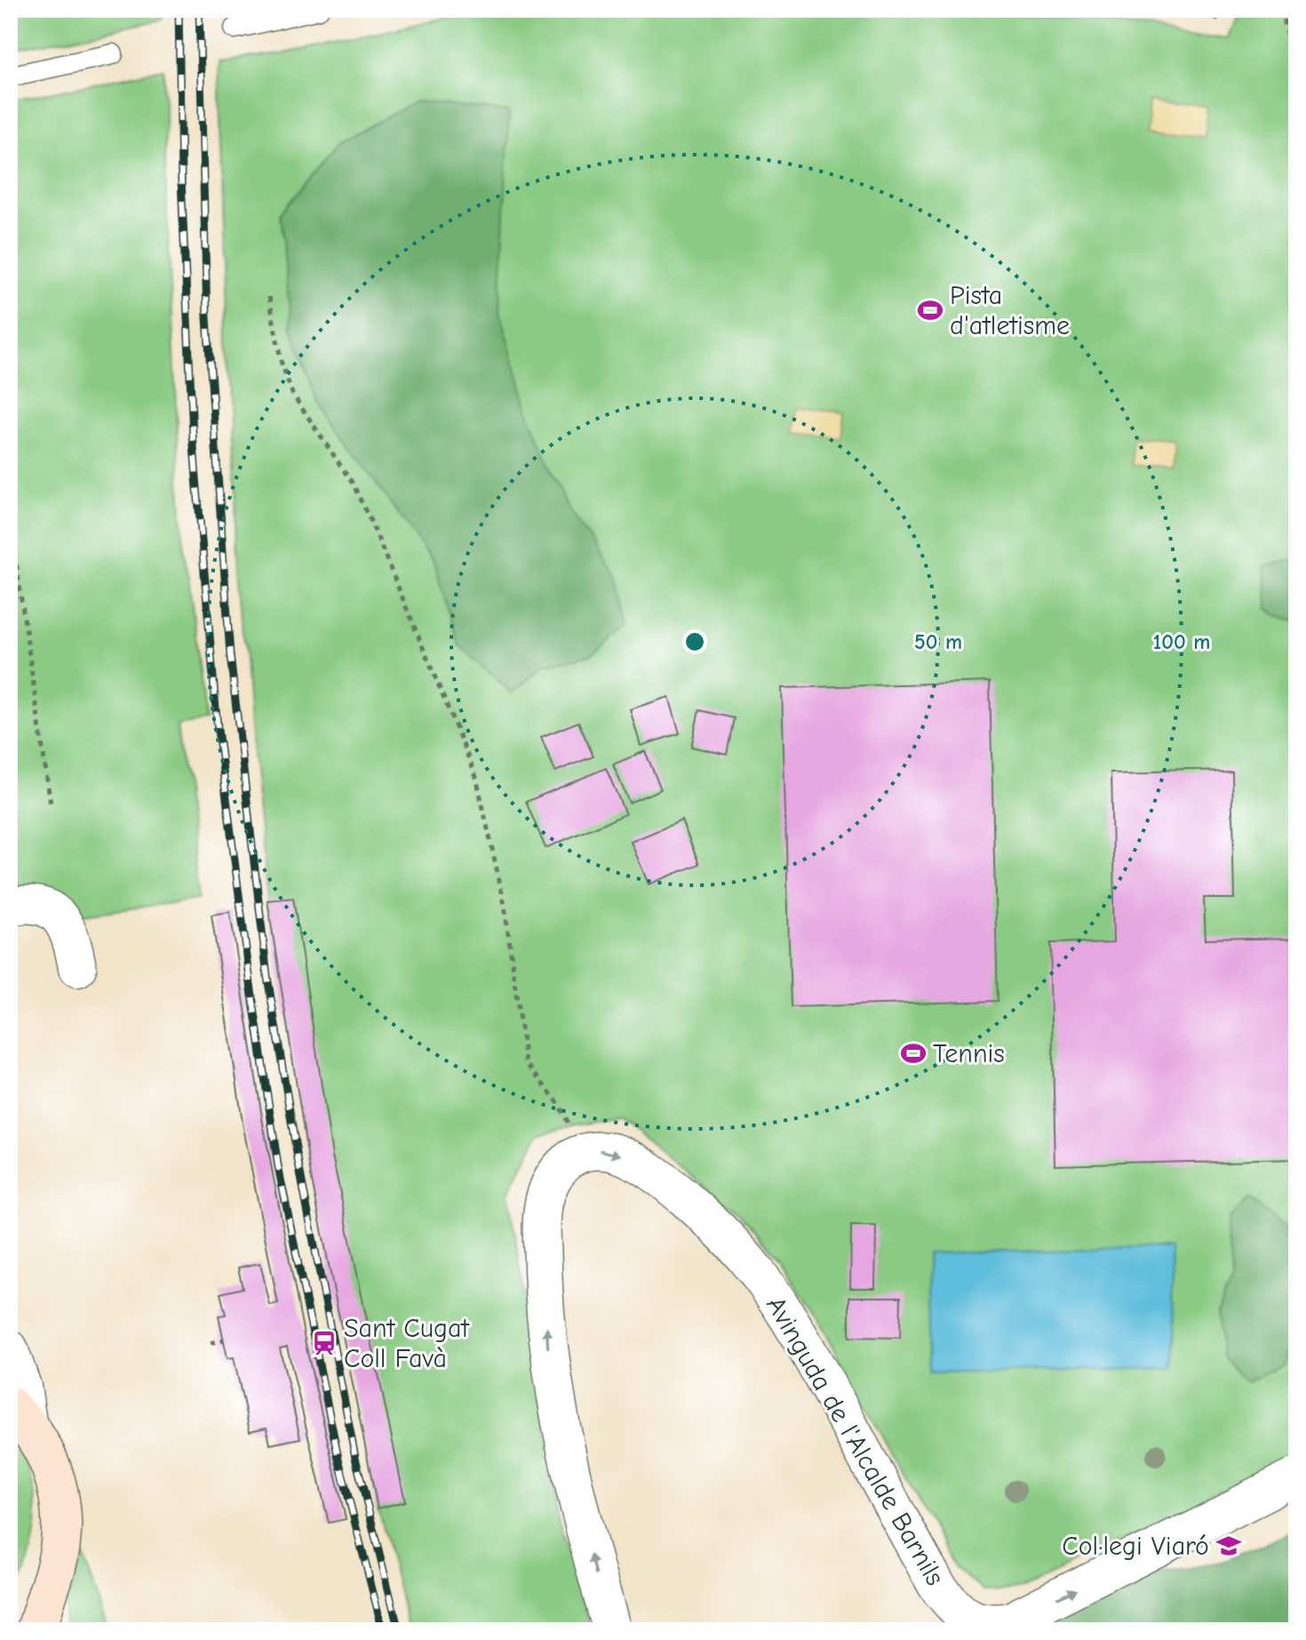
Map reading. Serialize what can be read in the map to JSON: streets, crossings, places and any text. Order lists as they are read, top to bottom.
{
  "streets": {
    "street": ["Avinguda de l'Alcalde Barnils"]
  },
  "places": {
    "sports": ["Pista d'atletisme", "Tennis"],
    "station": ["Sant Cugat Coll Favà"],
    "school or university": ["Col·legi Viaró"]
  },
  "rings": ["50 m", "100 m"]
}
